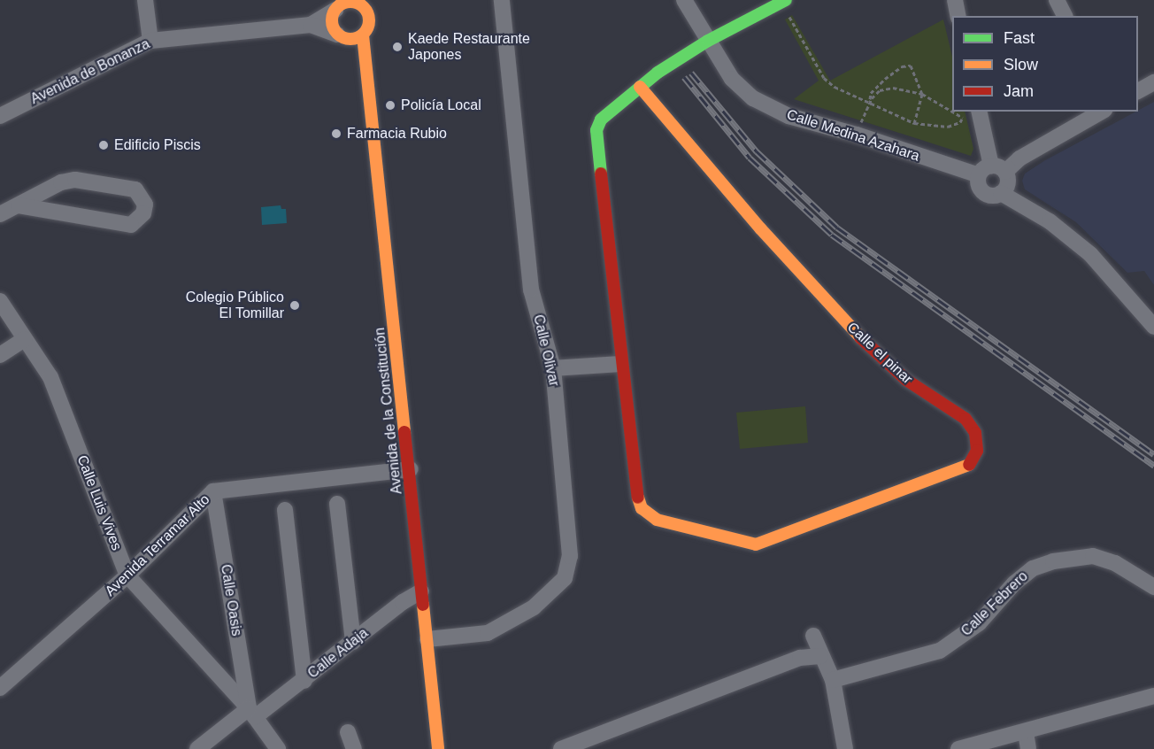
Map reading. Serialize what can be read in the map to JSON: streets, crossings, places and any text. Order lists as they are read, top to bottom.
{
  "streets": {
    "street": [
      "Avenida de Bonanza",
      "Calle Medina Azahara",
      "Calle Olivar",
      "Calle el pinar",
      "Avenida de la Constitución",
      "Calle Luis Vives",
      "Avenida Terramar Alto",
      "Calle Oasis",
      "Calle Febrero",
      "Calle Adaja"
    ]
  },
  "crossings": [
    ["Avenida de Bonanza", "Avenida de la Constitución"],
    ["Calle Olivar", "Avenida de la Constitución"],
    ["Avenida de la Constitución", "Avenida Terramar Alto"],
    ["Avenida de la Constitución", "Calle Adaja"],
    ["Calle Luis Vives", "Avenida Terramar Alto"],
    ["Calle Luis Vives", "Calle Oasis"],
    ["Calle Luis Vives", "Calle Adaja"],
    ["Avenida Terramar Alto", "Calle Oasis"],
    ["Calle Oasis", "Calle Adaja"]
  ],
  "places": [
    "Kaede Restaurante Japones",
    "Policía Local",
    "Farmacia Rubio",
    "Edificio Piscis",
    "Colegio Público El Tomillar"
  ],
  "legend": ["Fast", "Slow", "Jam"]
}
